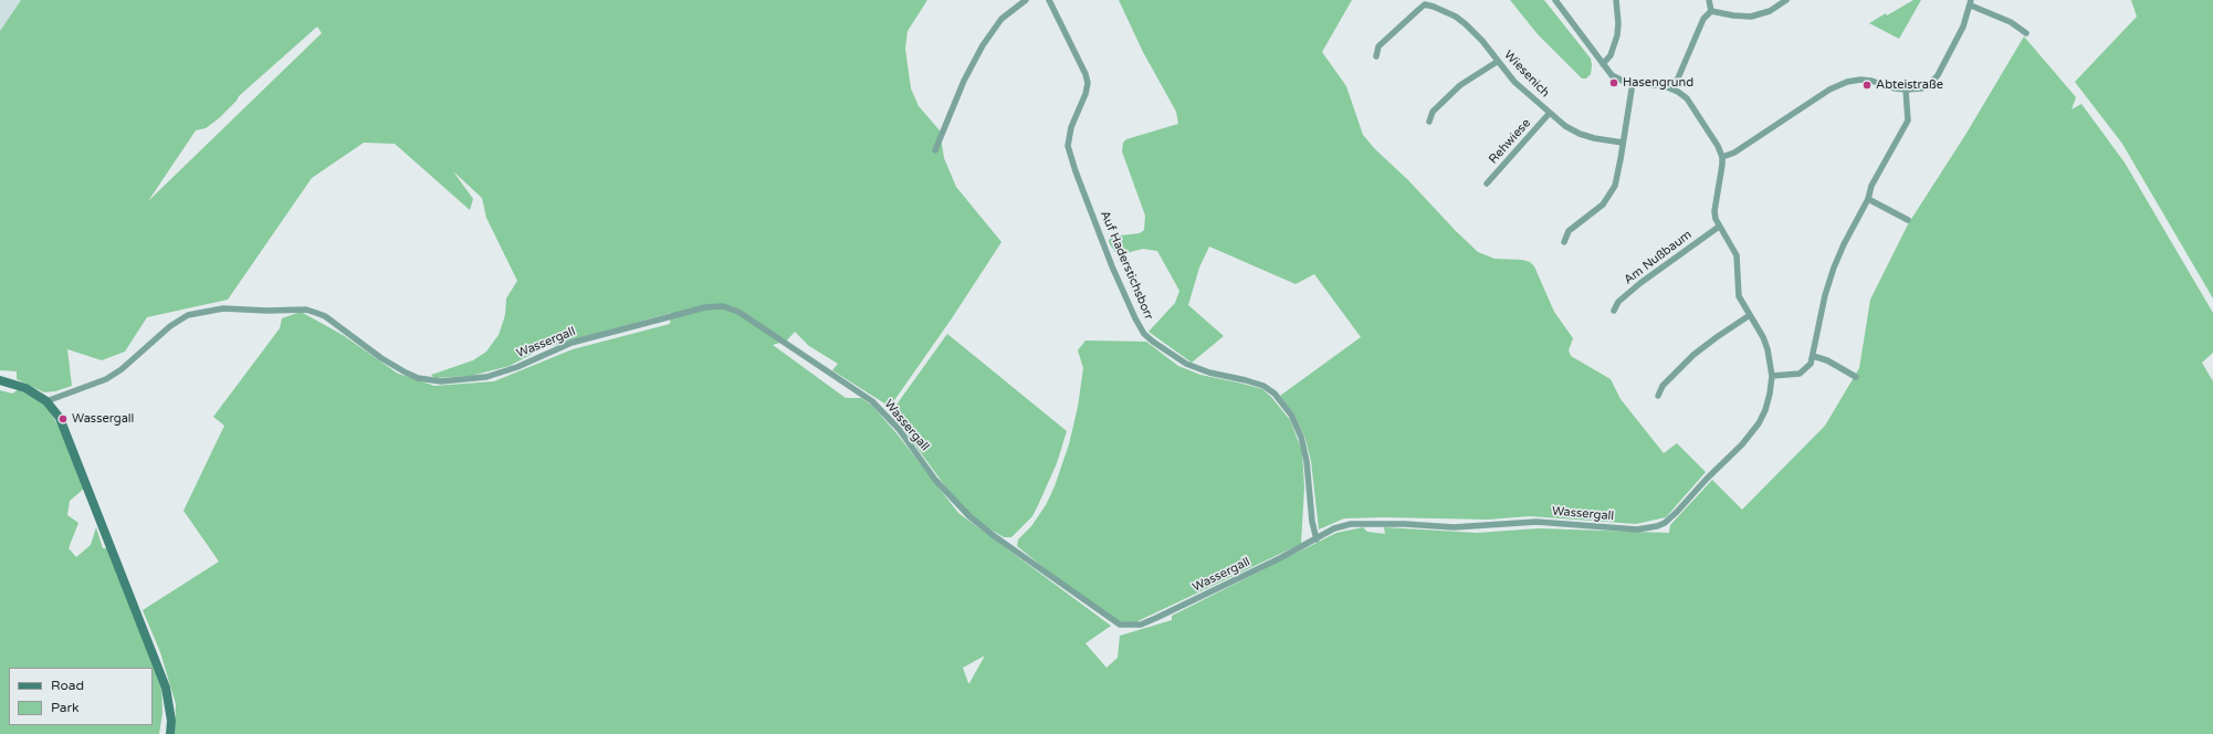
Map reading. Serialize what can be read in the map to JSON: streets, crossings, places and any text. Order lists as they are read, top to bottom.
{
  "streets": {
    "street": [
      "Wiesenich",
      "Rehwiese",
      "Am Nußbaum",
      "Auf Haderstichsborr",
      "Wassergall"
    ]
  },
  "crossings": [
    ["Wiesenich", "Rehwiese"],
    ["Auf Haderstichsborr", "Wassergall"]
  ],
  "places": ["Hasengrund", "Abteistraße", "Wassergall"],
  "legend": ["Road", "Park"]
}
